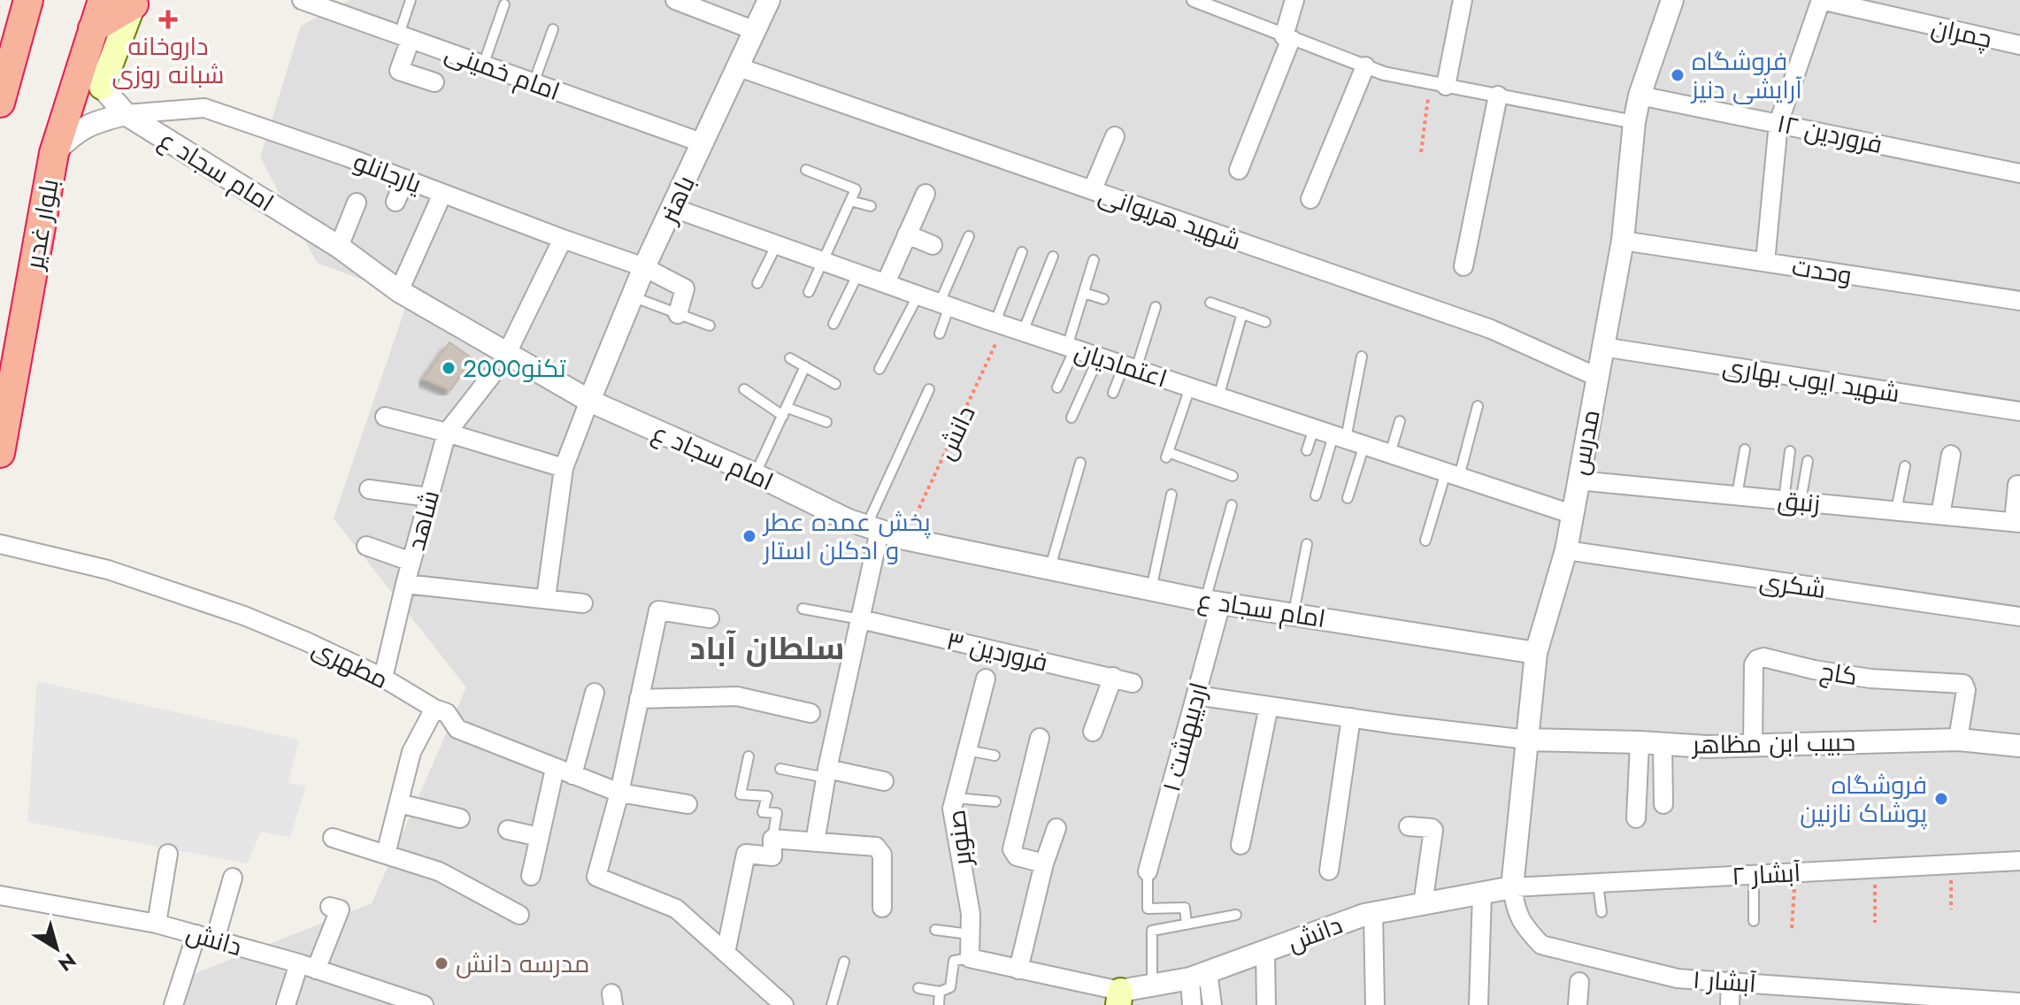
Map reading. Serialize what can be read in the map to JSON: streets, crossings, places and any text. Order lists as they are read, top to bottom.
{
  "streets": {
    "highway": ["بلوار غدیر"],
    "street": [
      "چمران",
      "امام خمینی",
      "۱۲ فروردین",
      "امام سجاد ع",
      "یارجانلو",
      "باهنر",
      "شهید هریوانی",
      "وحدت",
      "اعتمادیان",
      "شهید ایوب بهاری",
      "دانش",
      "مدرس",
      "زنبق",
      "شاهد",
      "شکری",
      "فروردین ۳",
      "مطهری",
      "کاج",
      "اردیبهشت ۱",
      "حبیب ابن مظاهر",
      "صنوبر",
      "آبشار ۲",
      "آبشار ۱"
    ]
  },
  "crossings": [
    ["امام خمینی", "باهنر"],
    ["۱۲ فروردین", "مدرس"],
    ["امام سجاد ع", "یارجانلو"],
    ["امام سجاد ع", "باهنر"],
    ["امام سجاد ع", "بلوار غدیر"],
    ["امام سجاد ع", "دانش"],
    ["امام سجاد ع", "مدرس"],
    ["امام سجاد ع", "اردیبهشت ۱"],
    ["یارجانلو", "باهنر"],
    ["باهنر", "شهید هریوانی"],
    ["باهنر", "اعتمادیان"],
    ["شهید هریوانی", "مدرس"],
    ["وحدت", "مدرس"],
    ["اعتمادیان", "دانش"],
    ["اعتمادیان", "مدرس"],
    ["شهید ایوب بهاری", "مدرس"],
    ["دانش", "مدرس"],
    ["دانش", "آبشار ۲"],
    ["دانش", "آبشار ۱"],
    ["مدرس", "زنبق"],
    ["مدرس", "شکری"],
    ["مدرس", "حبیب ابن مظاهر"],
    ["مدرس", "آبشار ۲"],
    ["مدرس", "آبشار ۱"],
    ["شاهد", "مطهری"],
    ["کاج", "حبیب ابن مظاهر"],
    ["آبشار ۲", "آبشار ۱"]
  ],
  "districts": ["سلطان آباد"],
  "places": {
    "health": ["داروخانه شبانه روزی"],
    "other": [
      "فروشگاه آرایشی دنیز",
      "تکنو2000",
      "پخش عمده عطر و ادکلن استار",
      "فروشگاه پوشاک نازنین",
      "مدرسه دانش"
    ]
  },
  "north": "bottom right"
}
